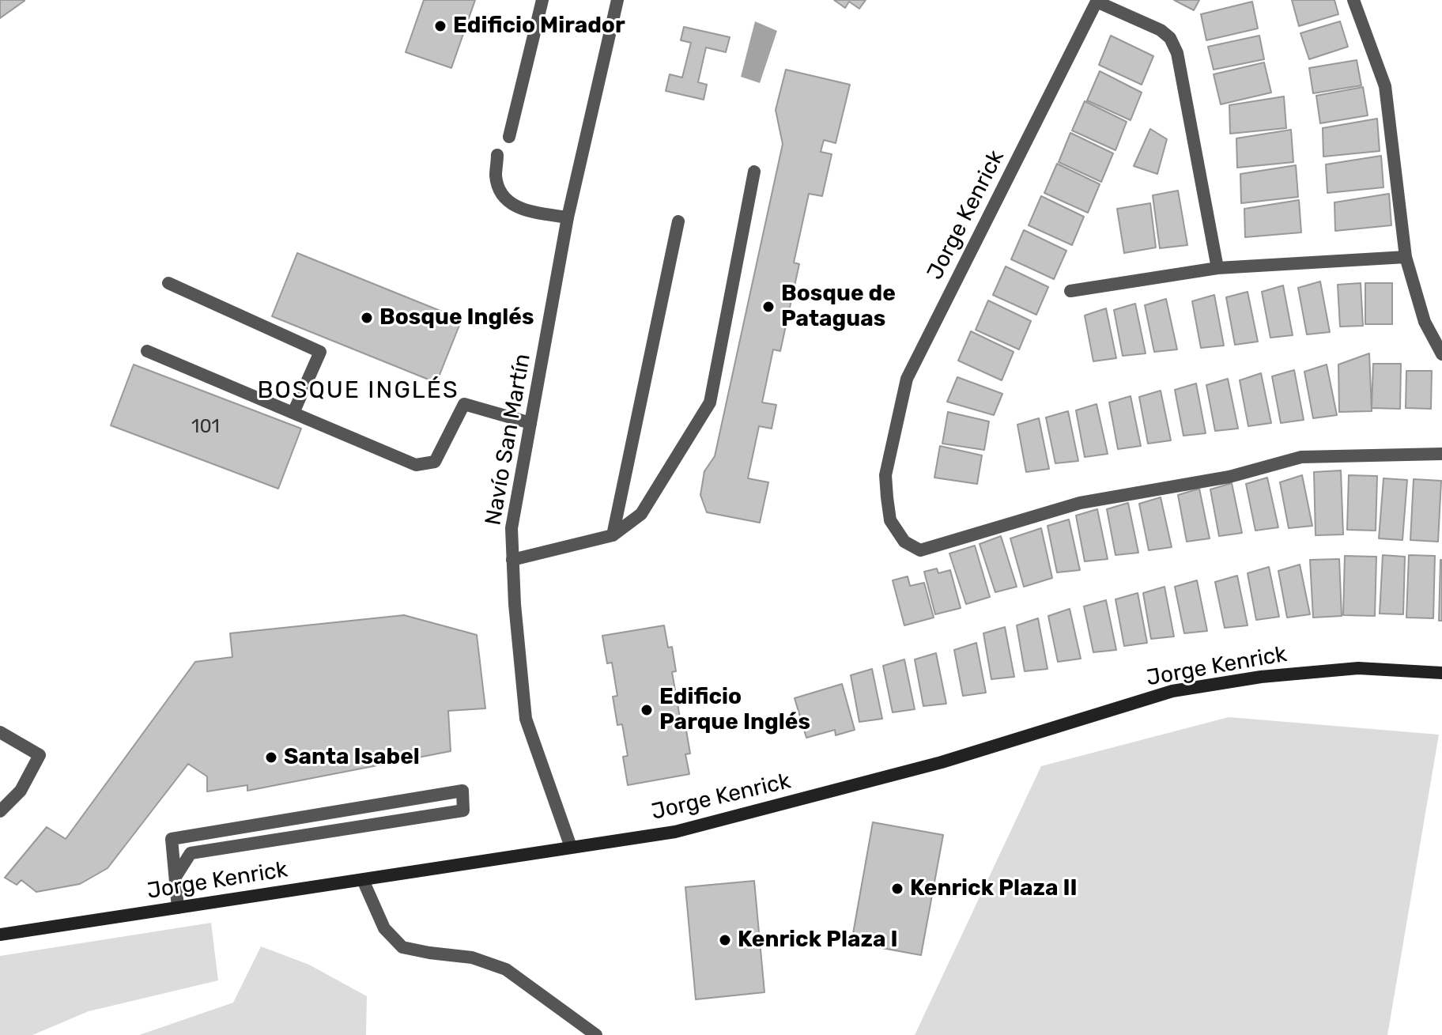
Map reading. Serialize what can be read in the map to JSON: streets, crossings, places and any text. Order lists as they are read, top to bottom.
{
  "streets": {
    "main road": ["Jorge Kenrick"],
    "street": ["Navío San Martín"]
  },
  "crossings": [
    ["Jorge Kenrick", "Navío San Martín"]
  ],
  "districts": ["BOSQUE INGLÉS"],
  "places": [
    "Edificio Mirador",
    "Bosque de Pataguas",
    "Bosque Inglés",
    "Edificio Parque Inglés",
    "Santa Isabel",
    "Kenrick Plaza II",
    "Kenrick Plaza I"
  ],
  "house_numbers": ["101"]
}
